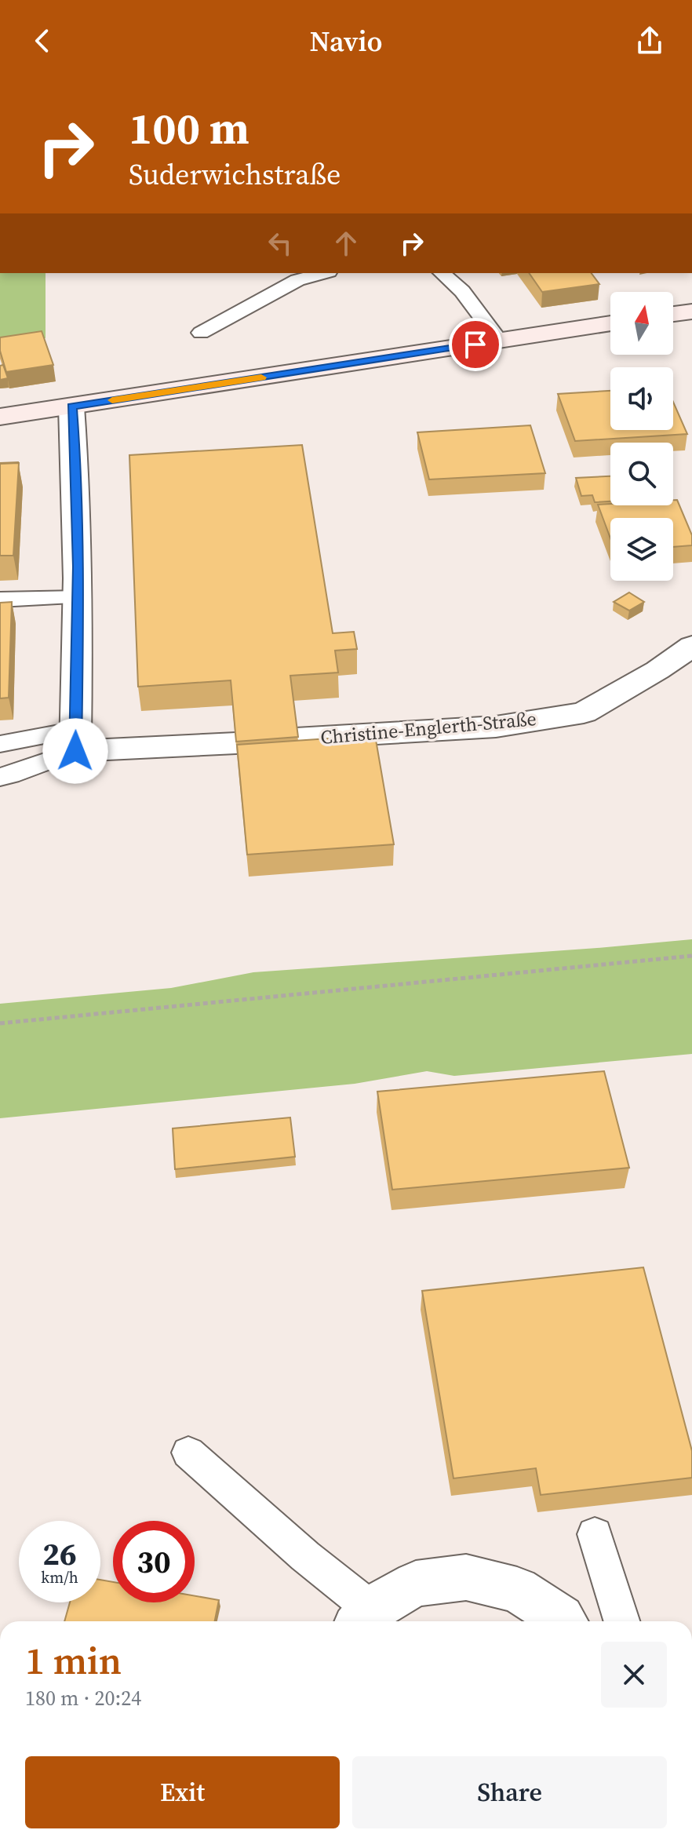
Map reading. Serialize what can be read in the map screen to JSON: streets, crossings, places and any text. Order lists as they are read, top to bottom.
{
  "streets": {
    "street": ["Christine-Englerth-Straße"]
  },
  "north": "top",
  "page": {
    "header": "Navio",
    "turn": ["100 m", "Suderwichstraße"],
    "speed": "26 km/h",
    "limit": "30",
    "heading": ["1 min", "180 m · 20:24"],
    "buttons": ["Exit", "Share"]
  }
}
